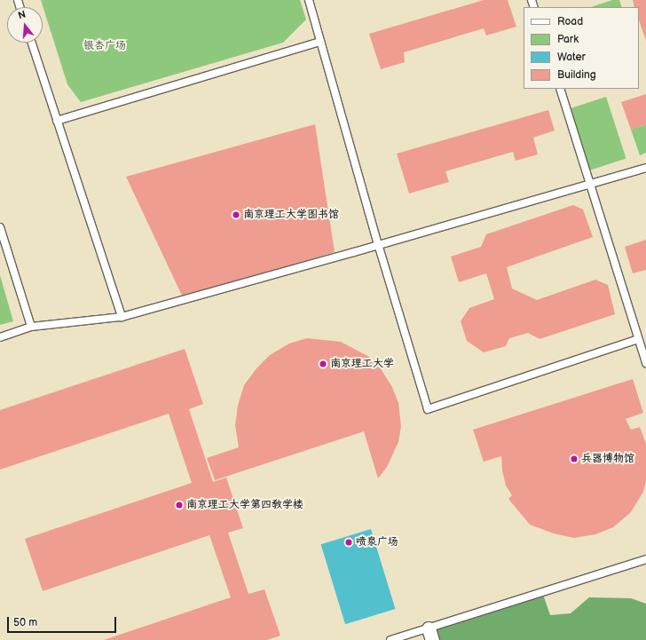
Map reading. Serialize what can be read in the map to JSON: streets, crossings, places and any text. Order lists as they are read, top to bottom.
{
  "parks": ["银杏广场"],
  "places": [
    "南京理工大学图书馆",
    "南京理工大学",
    "兵器博物馆",
    "南京理工大学第四教学楼",
    "喷泉广场"
  ],
  "legend": [
    "Road",
    "Park",
    "Water",
    "Building"
  ],
  "scale_bar": "50 m",
  "north": "top"
}
